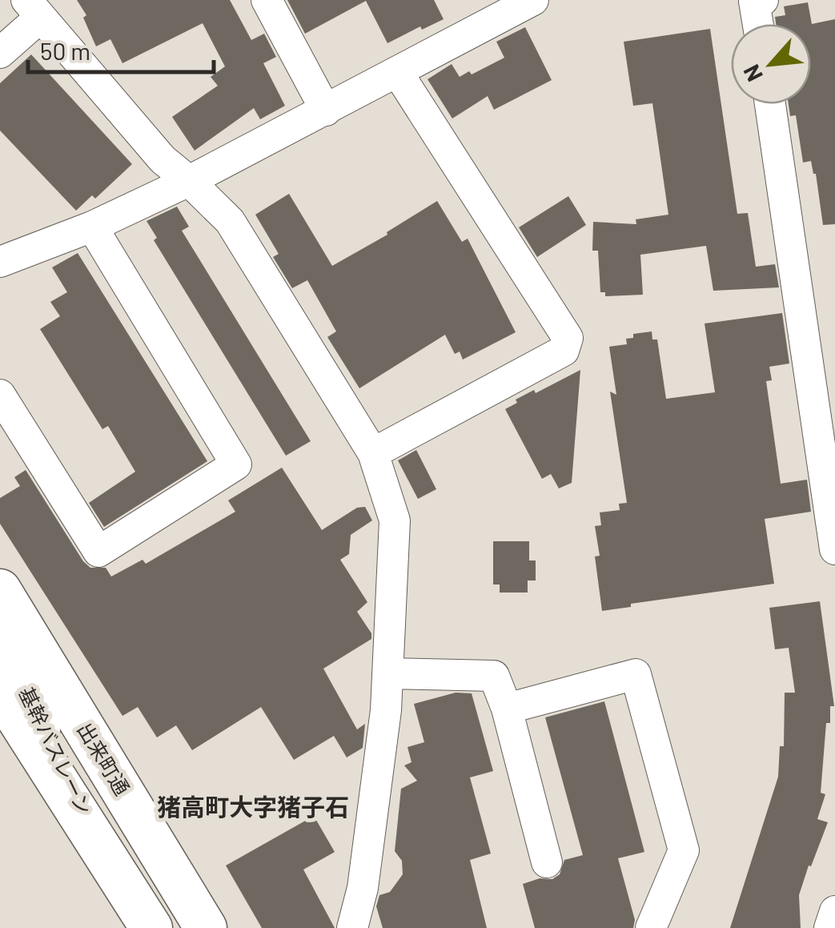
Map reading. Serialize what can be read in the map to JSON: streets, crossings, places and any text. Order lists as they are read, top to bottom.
{
  "streets": {
    "main road": ["出来町通"],
    "street": ["基幹バスレーン"]
  },
  "districts": ["猪高町大字猪子石"],
  "scale_bar": "50 m",
  "north": "bottom left"
}
